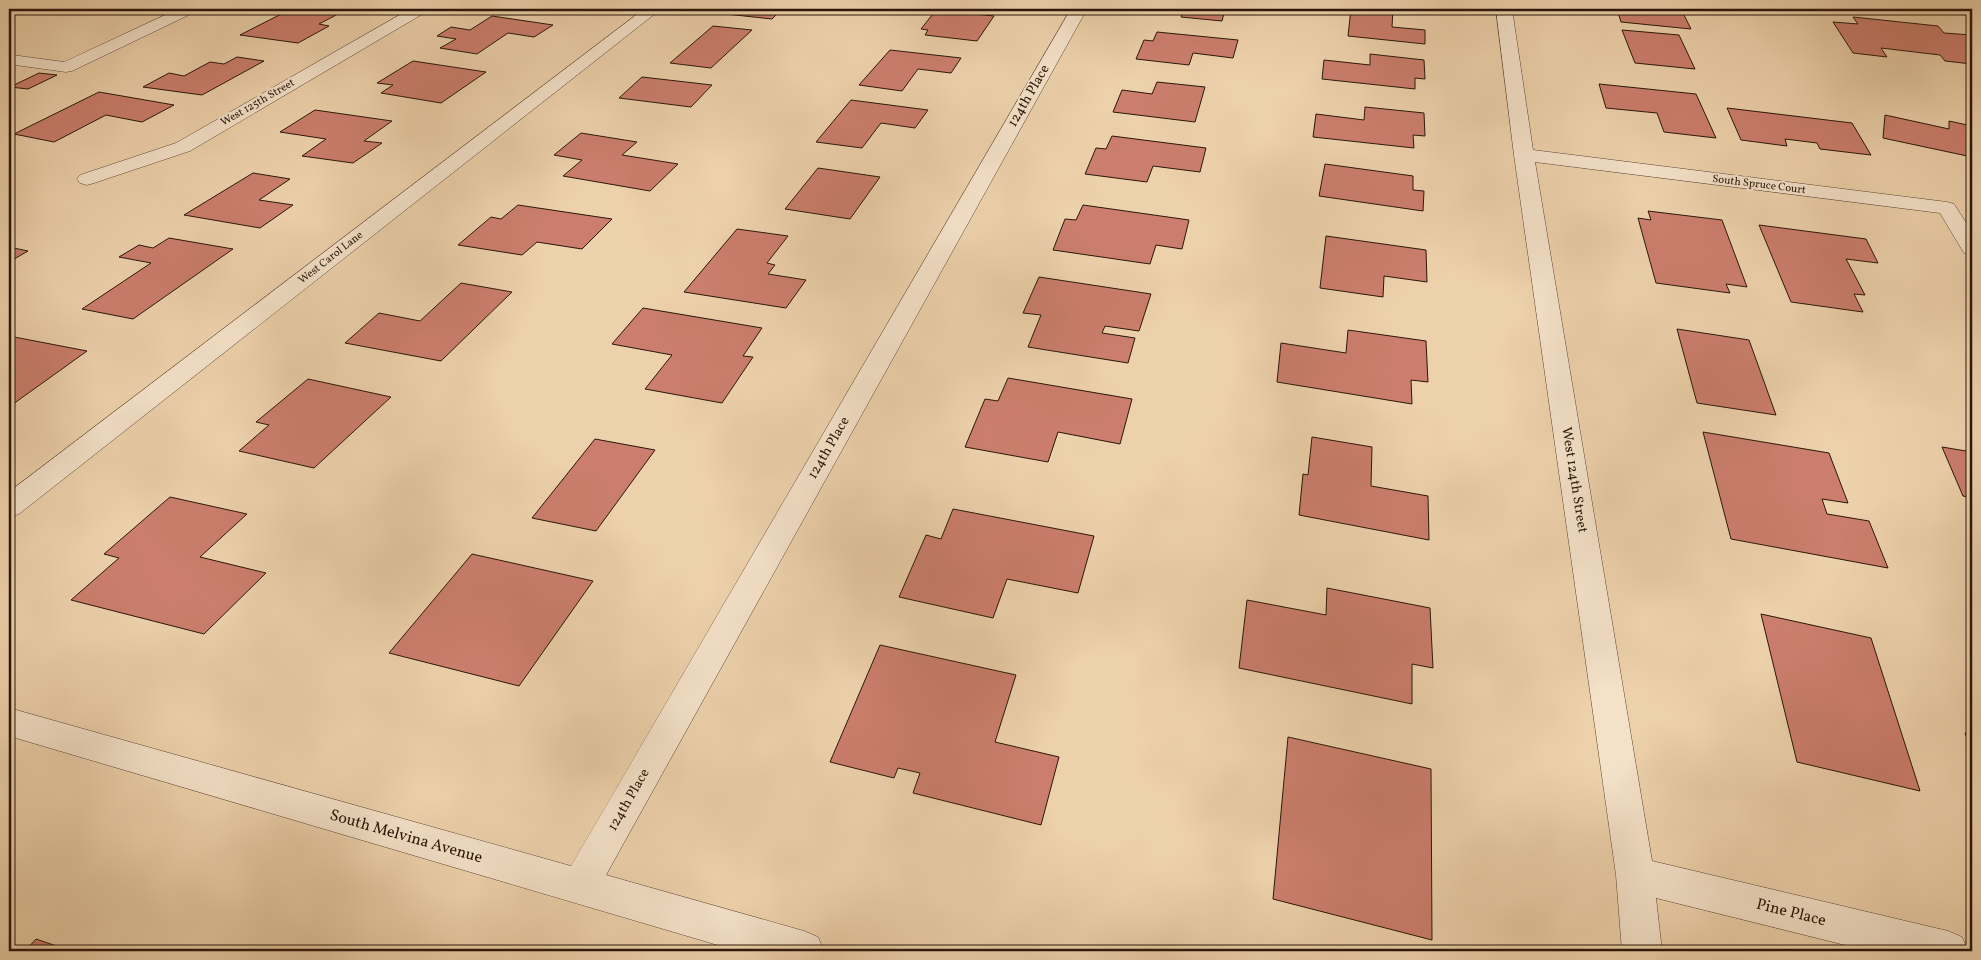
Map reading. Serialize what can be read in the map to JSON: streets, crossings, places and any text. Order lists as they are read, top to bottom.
{
  "streets": {
    "street": [
      "124th Place",
      "West 125th Street",
      "South Spruce Court",
      "West Carol Lane",
      "West 124th Street",
      "South Melvina Avenue",
      "Pine Place"
    ]
  },
  "crossings": [
    ["124th Place", "South Melvina Avenue"],
    ["South Spruce Court", "West 124th Street"],
    ["West 124th Street", "Pine Place"]
  ]
}
